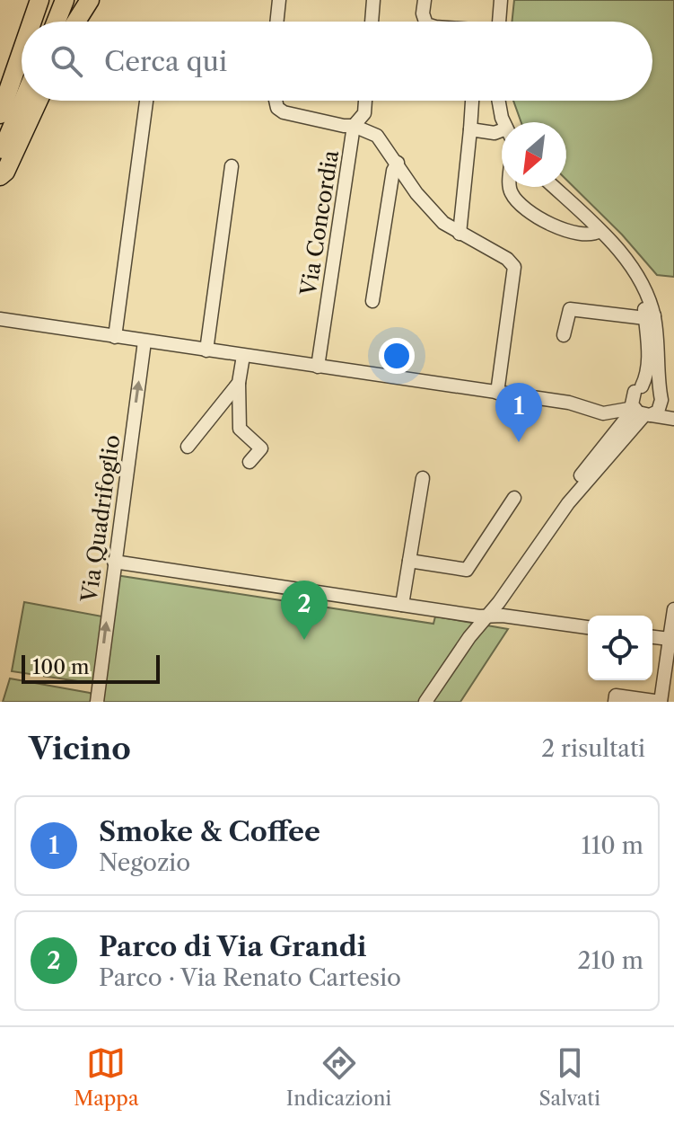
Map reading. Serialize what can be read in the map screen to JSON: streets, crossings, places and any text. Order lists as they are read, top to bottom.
{
  "streets": {
    "street": ["Via Concordia", "Via Quadrifoglio"]
  },
  "one_way": ["Via Quadrifoglio"],
  "scale_bar": "100 m",
  "north": "bottom left",
  "page": {
    "search": "Cerca qui",
    "pins": ["1", "2"],
    "scale": "100 m",
    "heading": ["Vicino", "2 risultati"],
    "list": [
      {
        "mark": "1",
        "name": "Smoke & Coffee",
        "note": "Negozio",
        "value": "110 m"
      },
      {
        "mark": "2",
        "name": "Parco di Via Grandi",
        "note": "Parco · Via Renato Cartesio",
        "value": "210 m"
      }
    ],
    "nav": ["Mappa", "Indicazioni", "Salvati"]
  }
}
